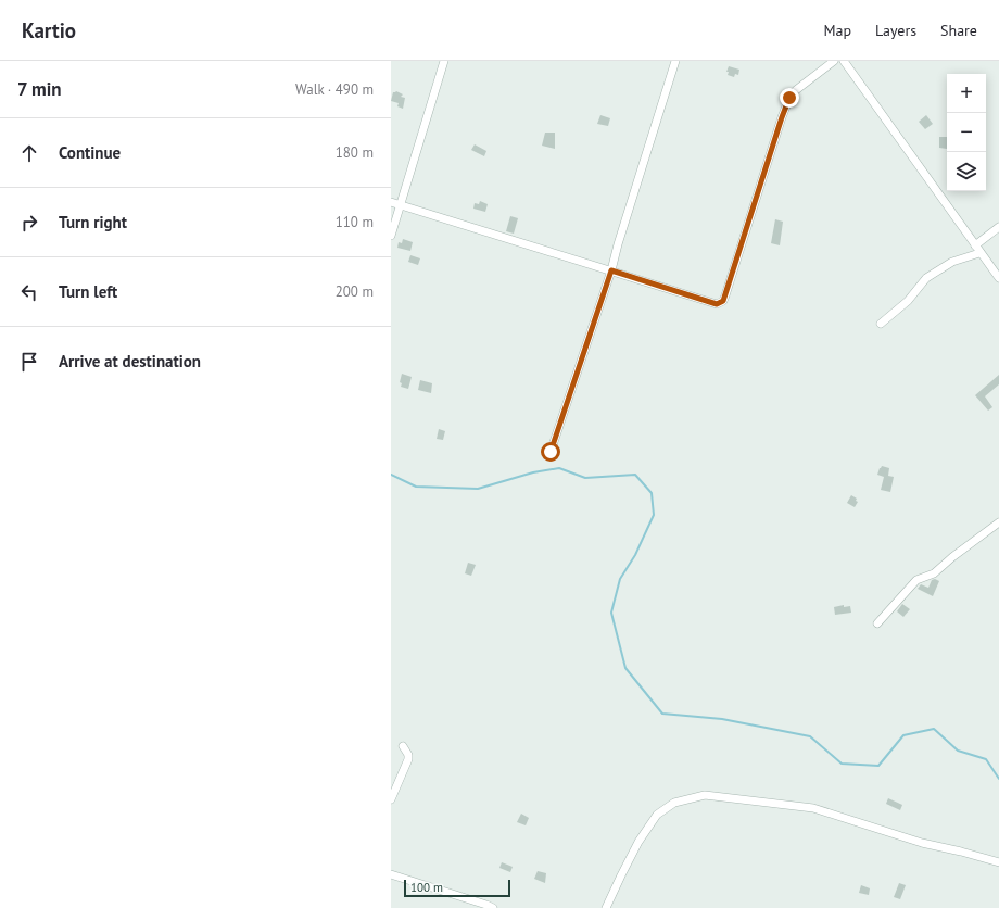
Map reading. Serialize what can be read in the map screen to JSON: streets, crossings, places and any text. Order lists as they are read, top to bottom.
{
  "scale_bar": "100 m",
  "page": {
    "header": "Kartio",
    "nav": ["Map", "Layers", "Share"],
    "heading": ["7 min", "Walk · 490 m"],
    "map_buttons": ["+", "−"],
    "list": [
      ["Continue", "180 m"],
      ["Turn right", "110 m"],
      ["Turn left", "200 m"],
      "Arrive at destination"
    ],
    "scale": "100 m"
  }
}
